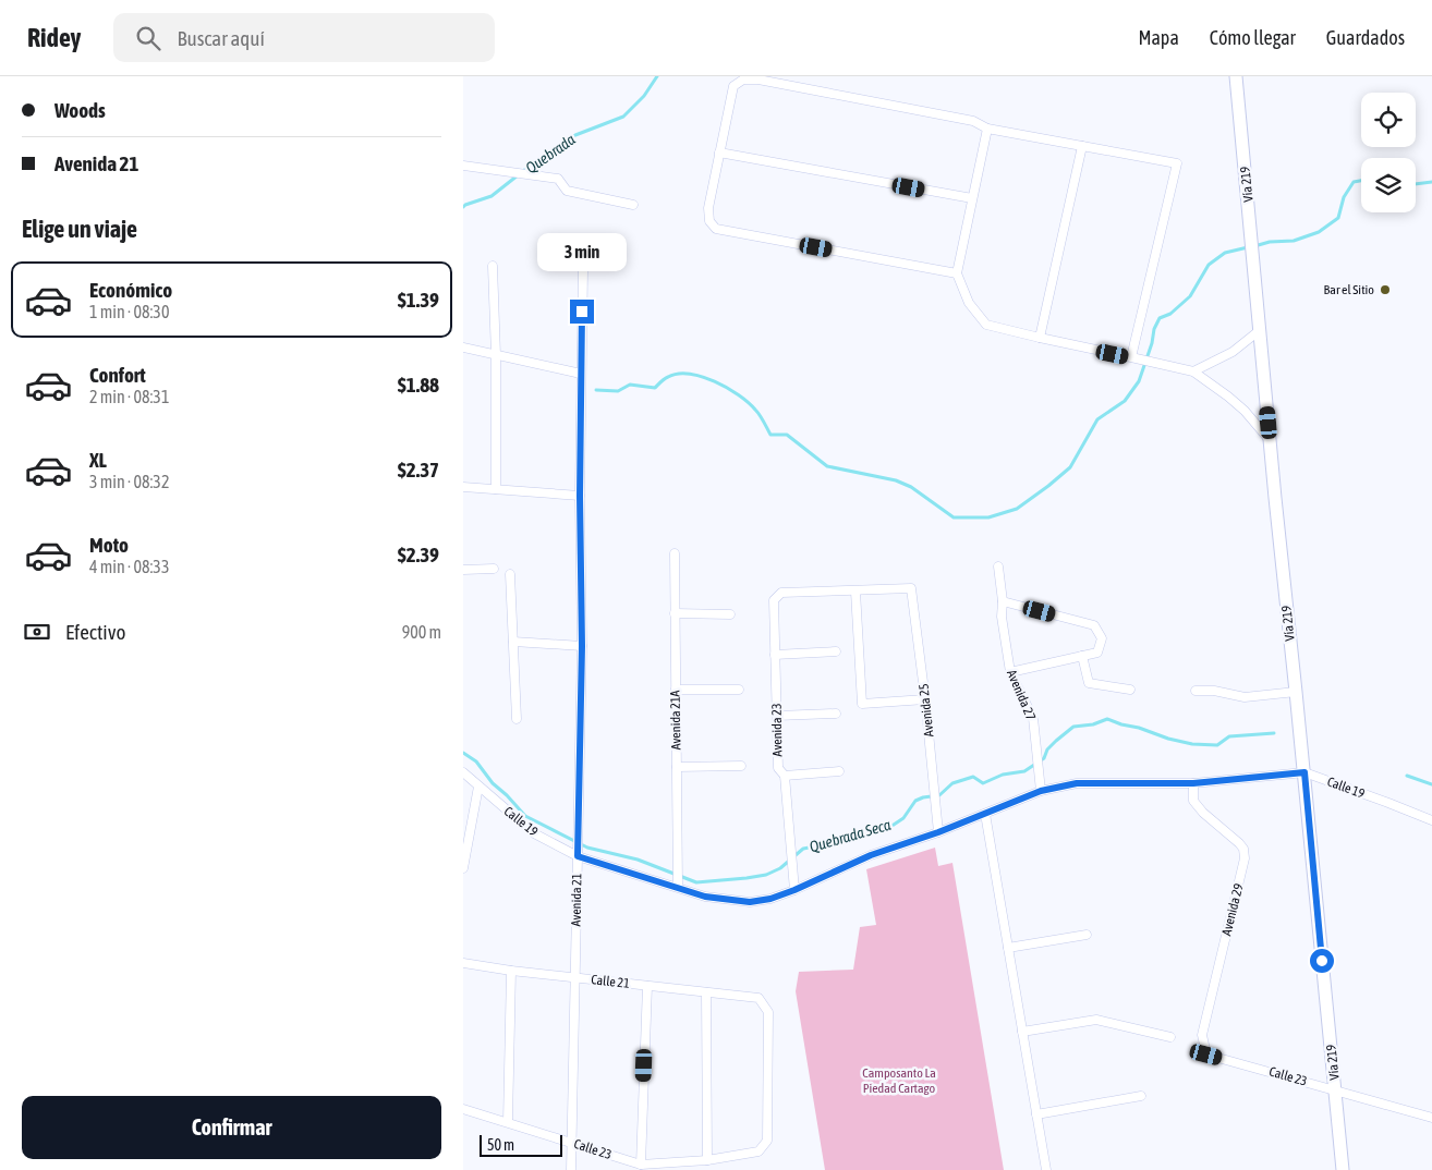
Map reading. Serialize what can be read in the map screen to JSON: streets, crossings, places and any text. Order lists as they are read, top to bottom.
{
  "streets": {
    "main road": ["Vía 219"],
    "street": [
      "Avenida 27",
      "Avenida 25",
      "Avenida 21A",
      "Avenida 23",
      "Calle 19",
      "Avenida 21",
      "Avenida 29",
      "Calle 21",
      "Calle 23"
    ]
  },
  "crossings": [
    ["Vía 219", "Calle 19"],
    ["Vía 219", "Calle 23"],
    ["Avenida 27", "Calle 19"],
    ["Avenida 25", "Avenida 23"],
    ["Avenida 25", "Calle 19"],
    ["Avenida 21A", "Calle 19"],
    ["Avenida 23", "Calle 19"],
    ["Calle 19", "Avenida 21"],
    ["Calle 19", "Avenida 29"],
    ["Avenida 21", "Calle 21"],
    ["Avenida 21", "Calle 23"],
    ["Avenida 29", "Calle 23"],
    ["Calle 21", "Calle 23"]
  ],
  "water": ["Quebrada", "Quebrada Seca"],
  "parks": ["Camposanto La Piedad Cartago"],
  "places": ["Bar el Sitio"],
  "scale_bar": "50 m",
  "page": {
    "header": "Ridey",
    "search": "Buscar aquí",
    "nav": ["Mapa", "Cómo llegar", "Guardados"],
    "banner": ["Woods", "Avenida 21"],
    "heading": "Elige un viaje",
    "bubble": "3 min",
    "list": [
      {
        "name": "Económico",
        "note": "1 min · 08:30",
        "value": "$1.39"
      },
      {
        "name": "Confort",
        "note": "2 min · 08:31",
        "value": "$1.88"
      },
      {
        "name": "XL",
        "note": "3 min · 08:32",
        "value": "$2.37"
      },
      {
        "name": "Moto",
        "note": "4 min · 08:33",
        "value": "$2.39"
      }
    ],
    "pay": ["Efectivo", "900 m"],
    "buttons": "Confirmar",
    "scale": "50 m"
  }
}
